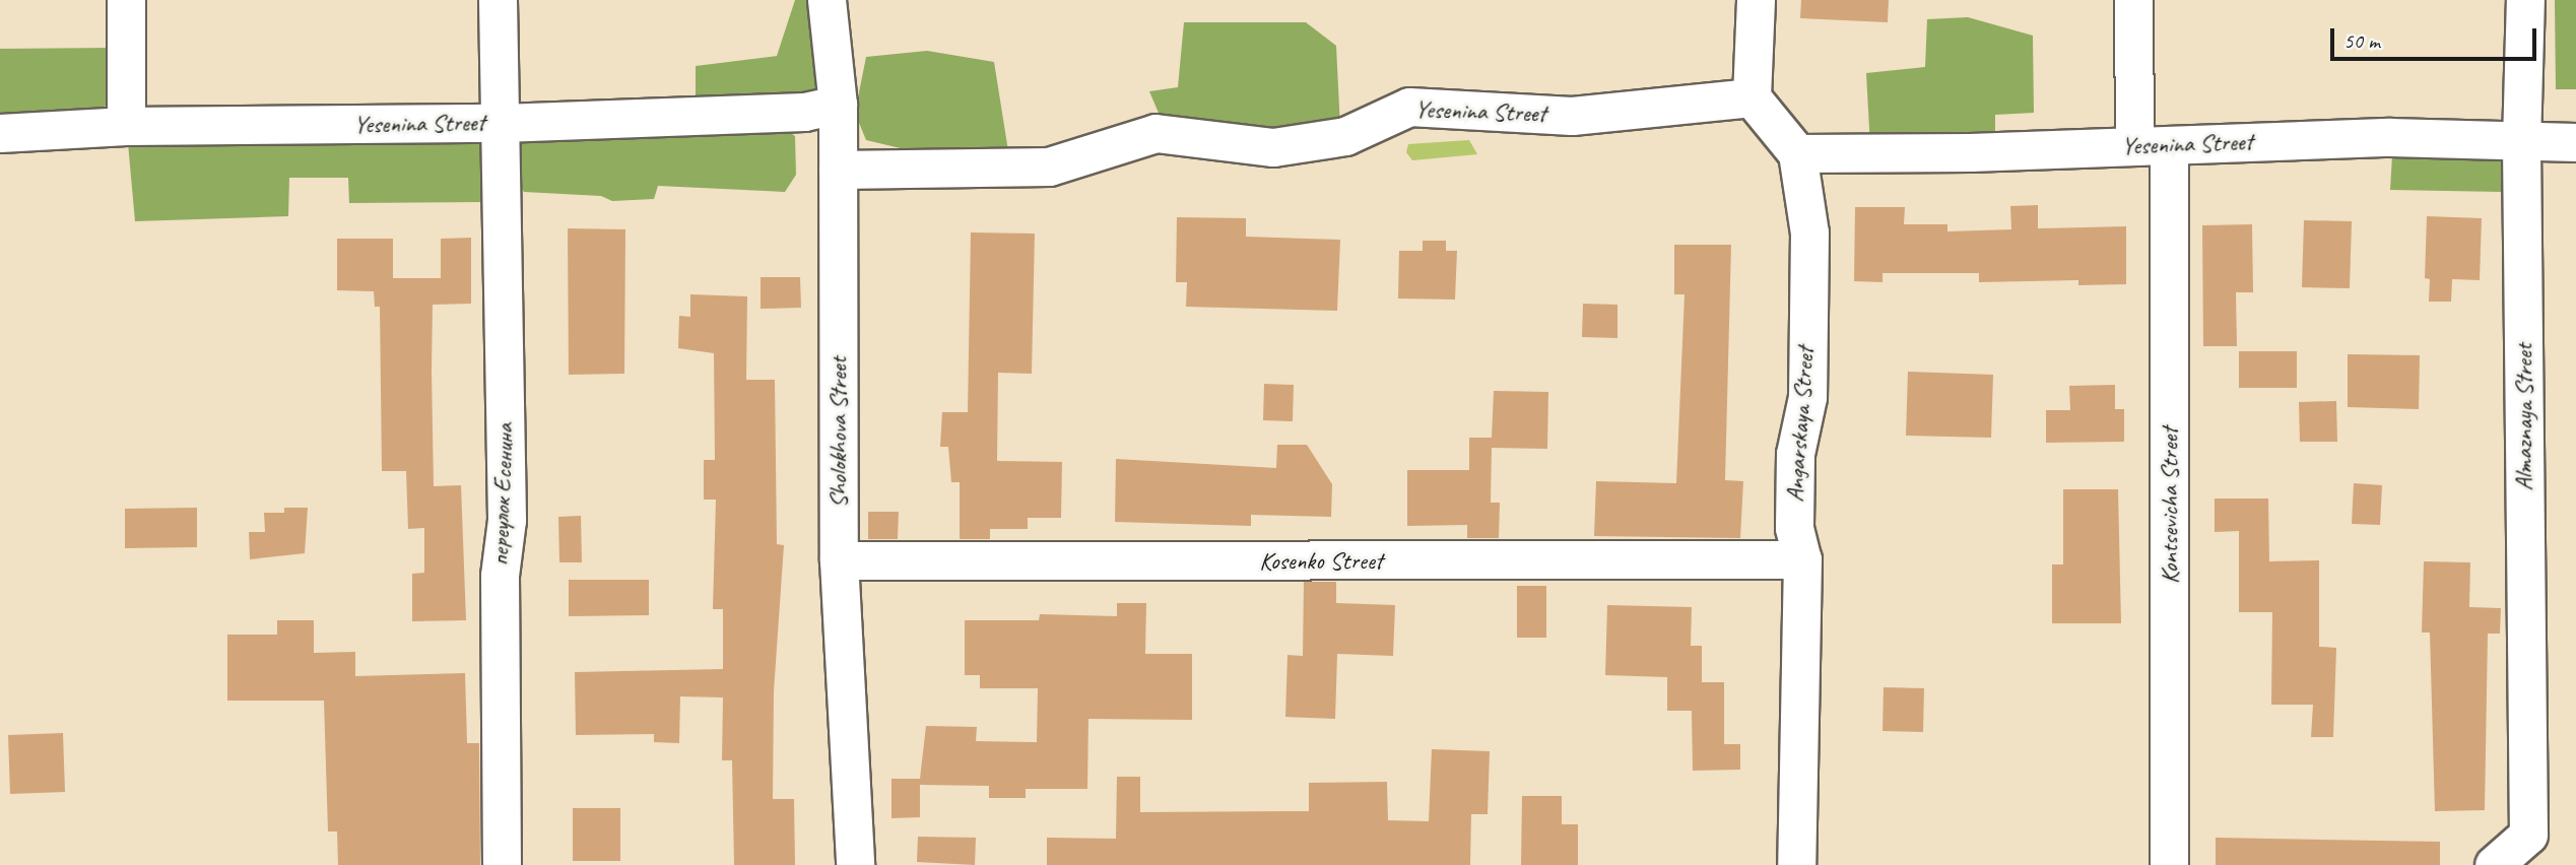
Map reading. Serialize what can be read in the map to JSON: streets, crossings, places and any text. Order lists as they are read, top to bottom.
{
  "streets": {
    "street": [
      "Yesenina Street",
      "Almaznaya Street",
      "Angarskaya Street",
      "Sholokhova Street",
      "переулок Есенина",
      "Kontsevicha Street",
      "Kosenko Street"
    ]
  },
  "crossings": [
    ["Yesenina Street", "Almaznaya Street"],
    ["Yesenina Street", "Angarskaya Street"],
    ["Yesenina Street", "Sholokhova Street"],
    ["Yesenina Street", "переулок Есенина"],
    ["Yesenina Street", "Kontsevicha Street"],
    ["Angarskaya Street", "Kosenko Street"],
    ["Sholokhova Street", "Kosenko Street"]
  ],
  "scale_bar": "50 m"
}
